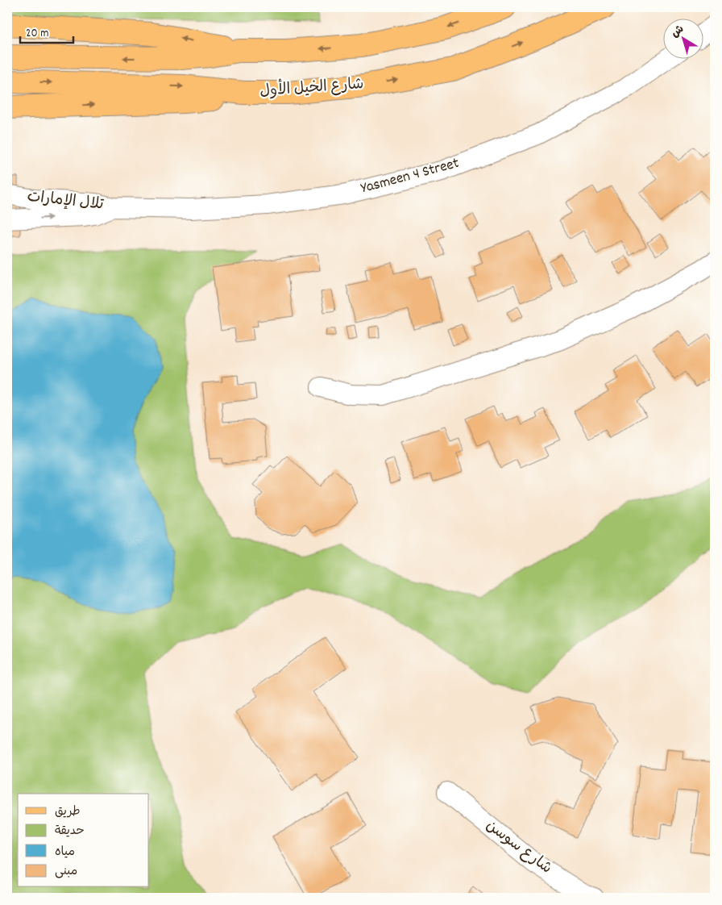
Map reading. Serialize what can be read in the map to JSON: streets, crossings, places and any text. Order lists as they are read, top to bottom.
{
  "streets": {
    "main road": ["شارع الخيل الأول"],
    "street": ["Yasmeen 4 Street", "تلال الإمارات", "شارع سوسن"]
  },
  "crossings": [
    ["Yasmeen 4 Street", "تلال الإمارات"]
  ],
  "legend": [
    "طريق",
    "حديقة",
    "مياه",
    "مبنى"
  ],
  "scale_bar": "20 m",
  "north": "top left"
}
